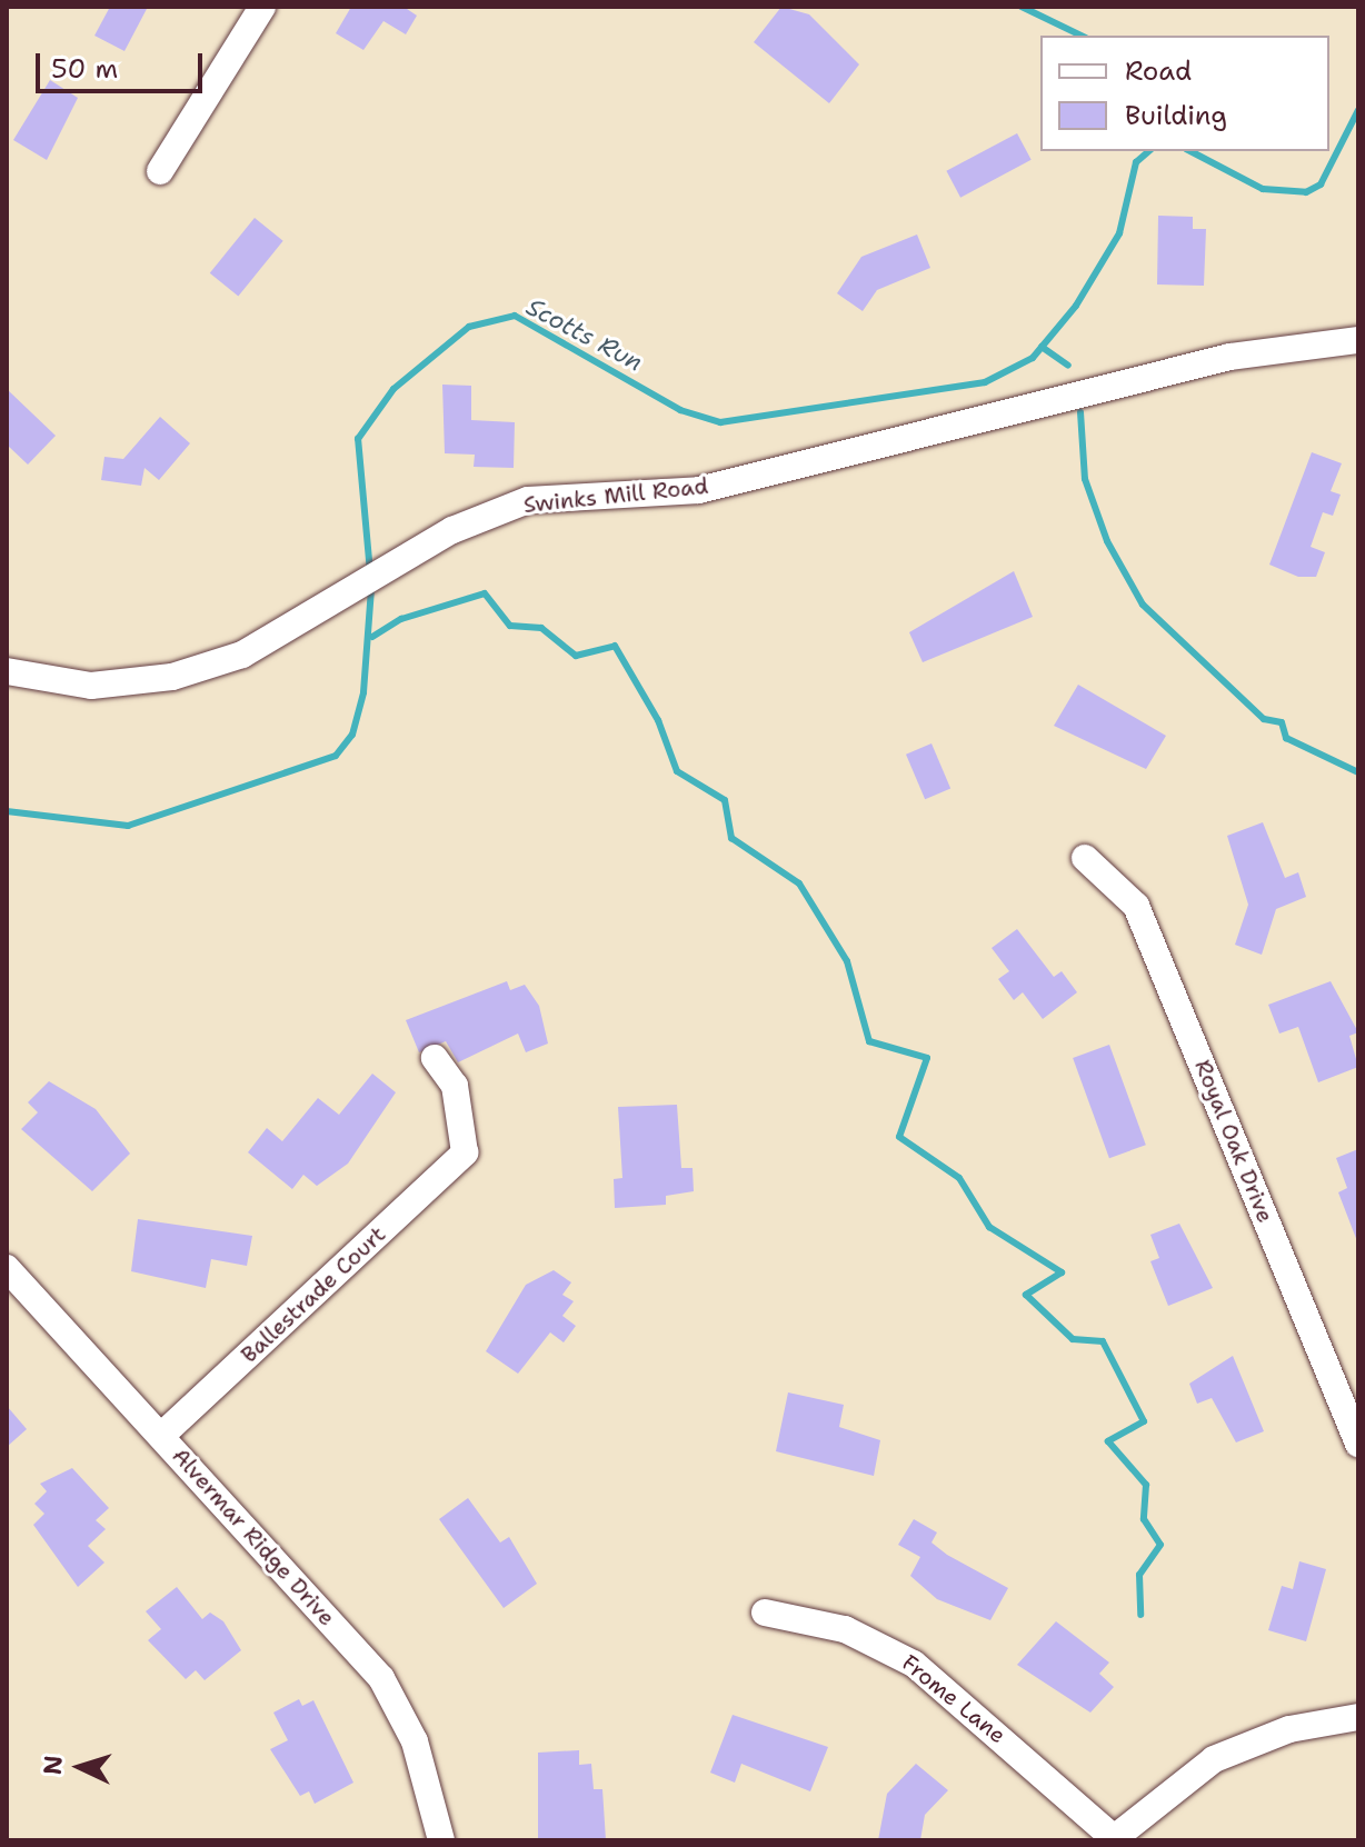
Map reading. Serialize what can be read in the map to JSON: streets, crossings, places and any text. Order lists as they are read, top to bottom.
{
  "streets": {
    "street": [
      "Swinks Mill Road",
      "Royal Oak Drive",
      "Ballestrade Court",
      "Alvermar Ridge Drive",
      "Frome Lane"
    ]
  },
  "crossings": [
    ["Ballestrade Court", "Alvermar Ridge Drive"]
  ],
  "water": ["Scotts Run"],
  "legend": ["Road", "Building"],
  "scale_bar": "50 m",
  "north": "left"
}
